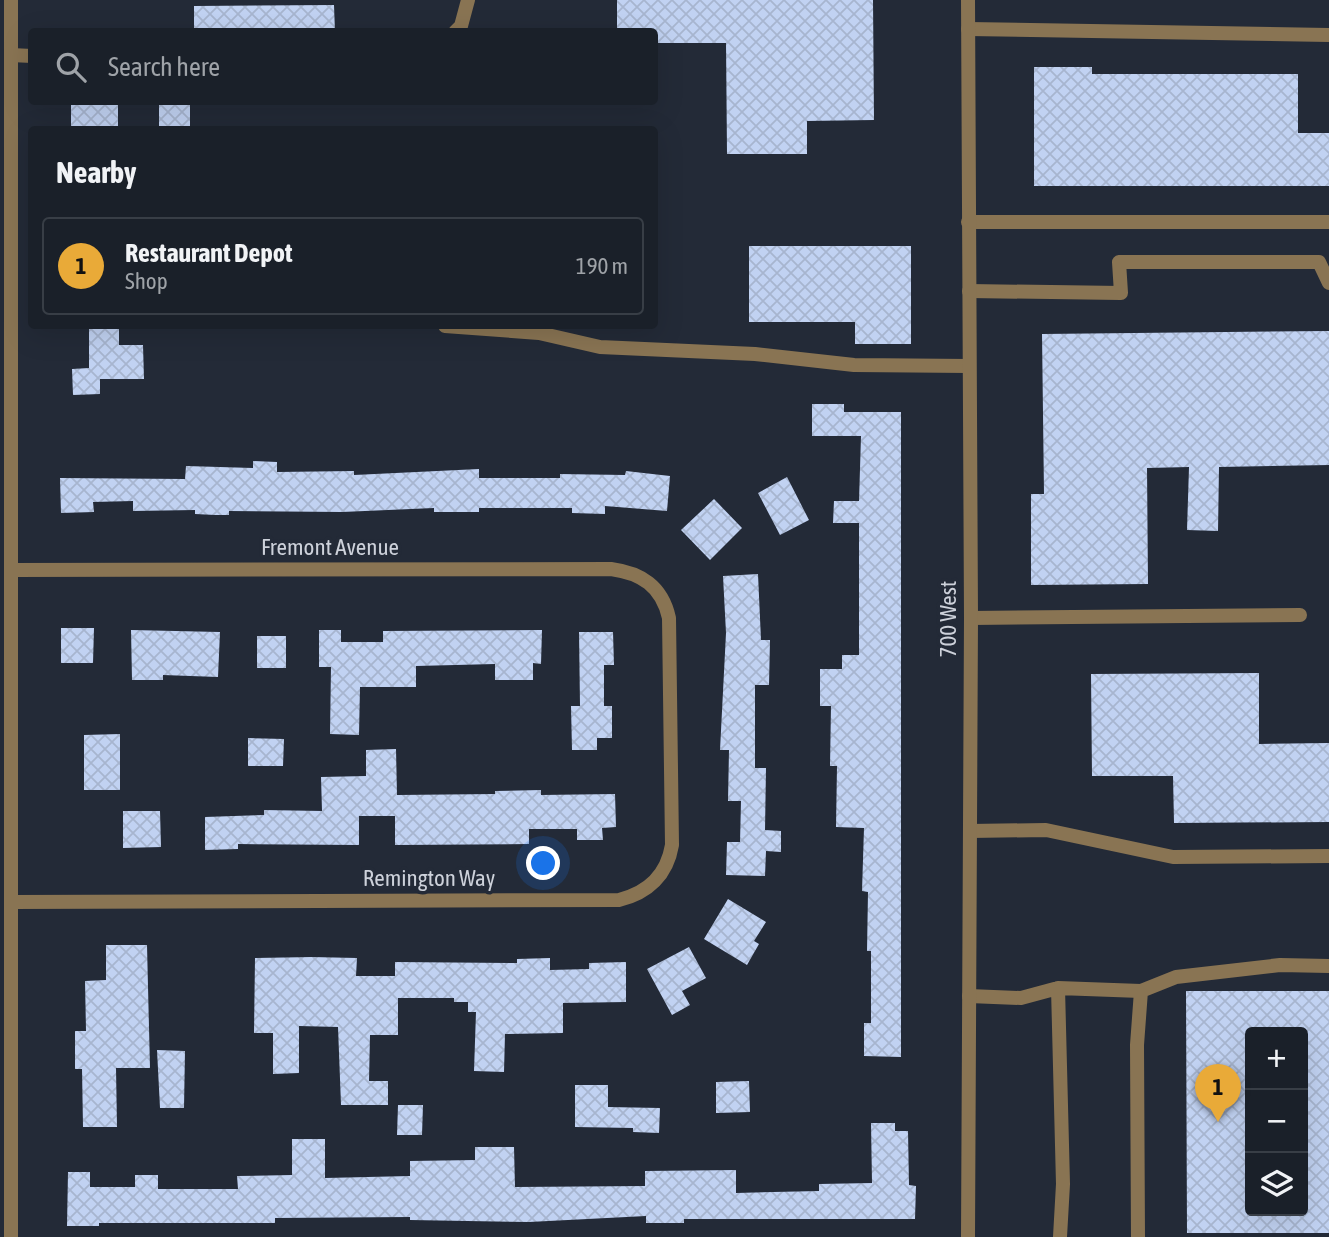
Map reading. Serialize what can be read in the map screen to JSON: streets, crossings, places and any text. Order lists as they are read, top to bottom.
{
  "streets": {
    "street": ["Fremont Avenue", "700 West", "Remington Way"]
  },
  "crossings": [
    ["Fremont Avenue", "Remington Way"]
  ],
  "page": {
    "search": "Search here",
    "heading": "Nearby",
    "list": [
      {
        "mark": "1",
        "name": "Restaurant Depot",
        "note": "Shop",
        "value": "190 m"
      }
    ],
    "map_buttons": ["+", "−"],
    "pins": "1"
  }
}
